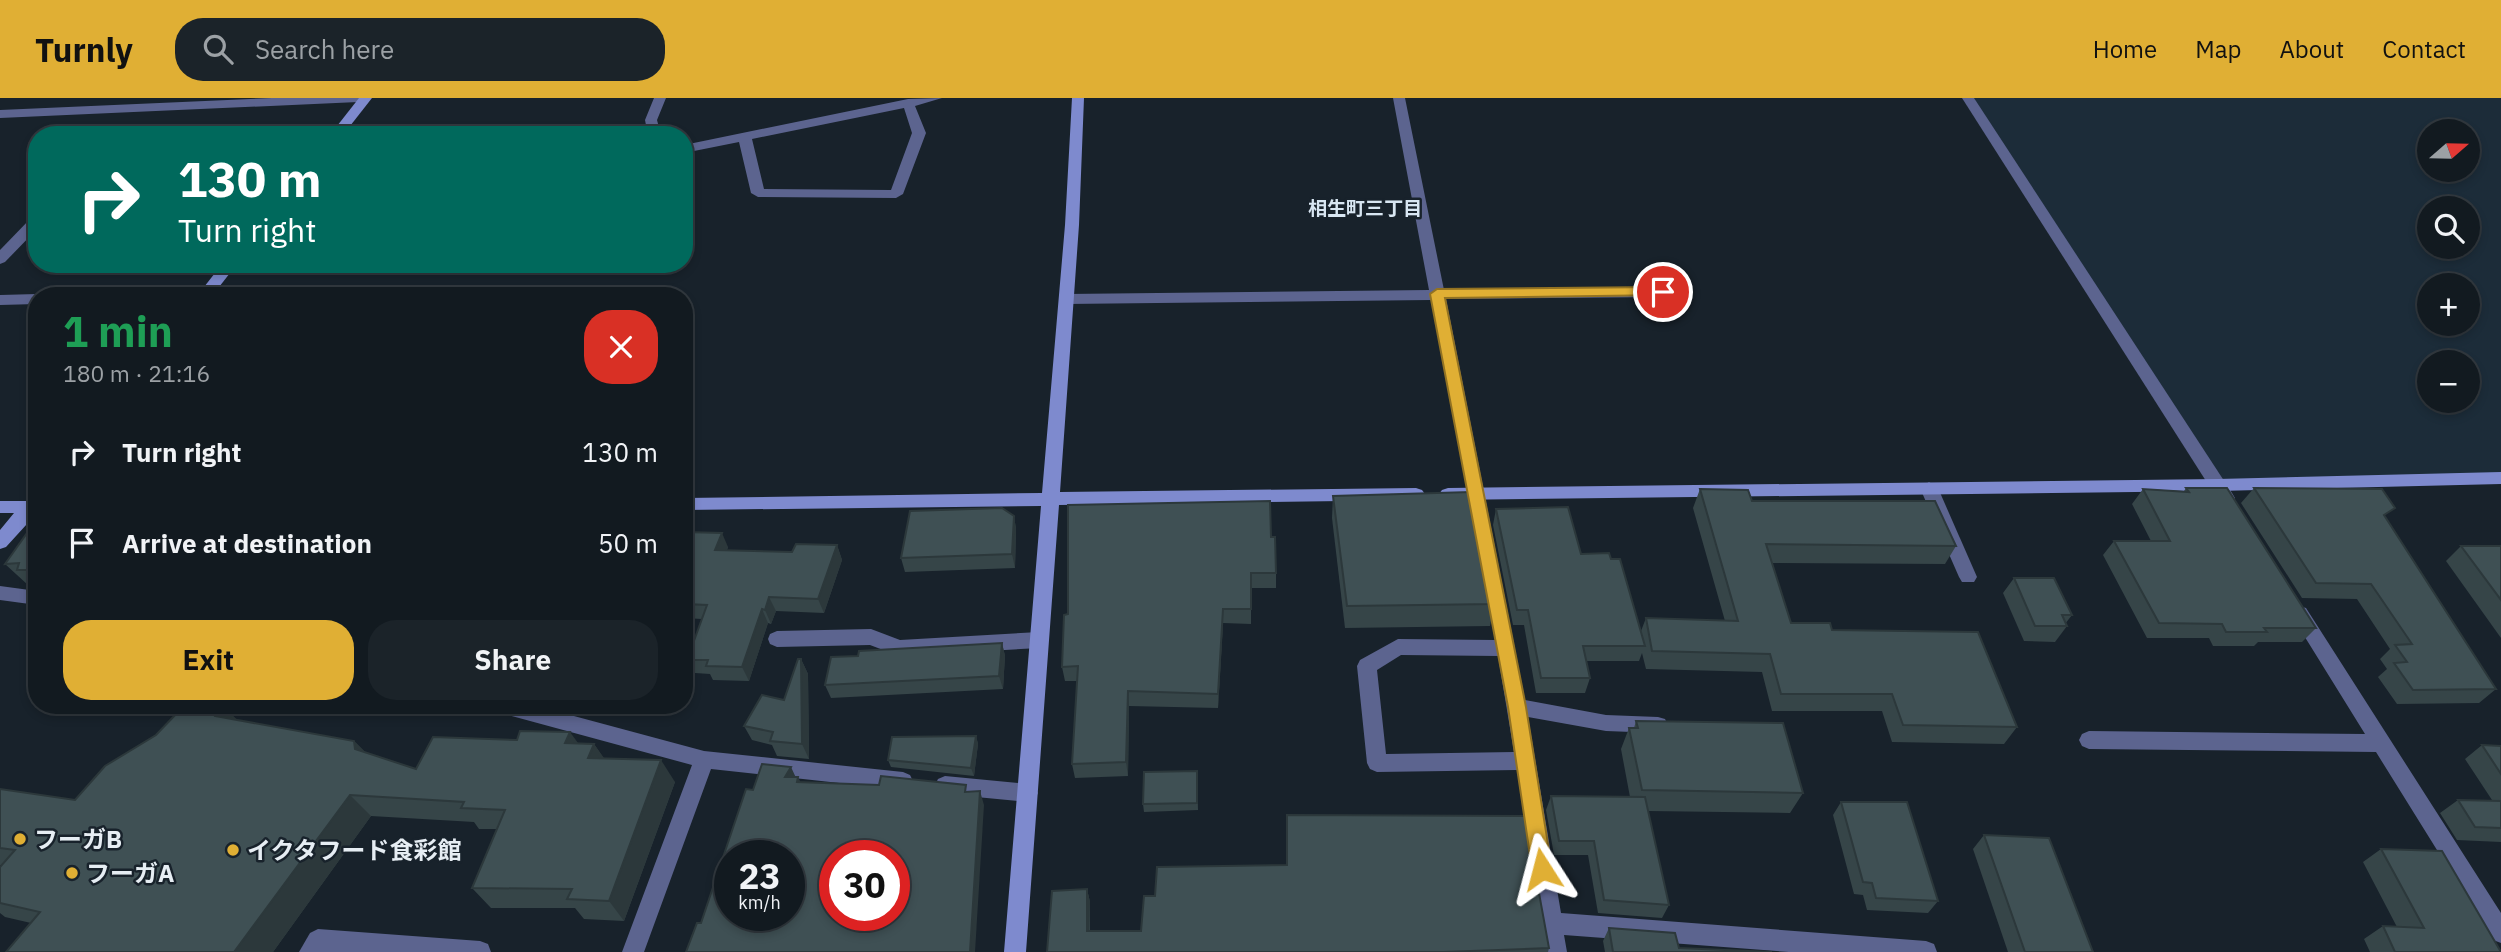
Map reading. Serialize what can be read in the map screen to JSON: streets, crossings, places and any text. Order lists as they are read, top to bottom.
{
  "districts": ["相生町三丁目"],
  "places": ["フーガB", "イクタフード食彩館", "フーガA"],
  "north": "right",
  "page": {
    "header": "Turnly",
    "search": "Search here",
    "nav": [
      "Home",
      "Map",
      "About",
      "Contact"
    ],
    "map_buttons": ["+", "−"],
    "turn": ["130 m", "Turn right"],
    "heading": ["1 min", "180 m · 21:16"],
    "list": [
      {
        "name": "Turn right",
        "value": "130 m"
      },
      {
        "name": "Arrive at destination",
        "value": "50 m"
      }
    ],
    "buttons": ["Exit", "Share"],
    "speed": "23 km/h",
    "limit": "30"
  }
}
